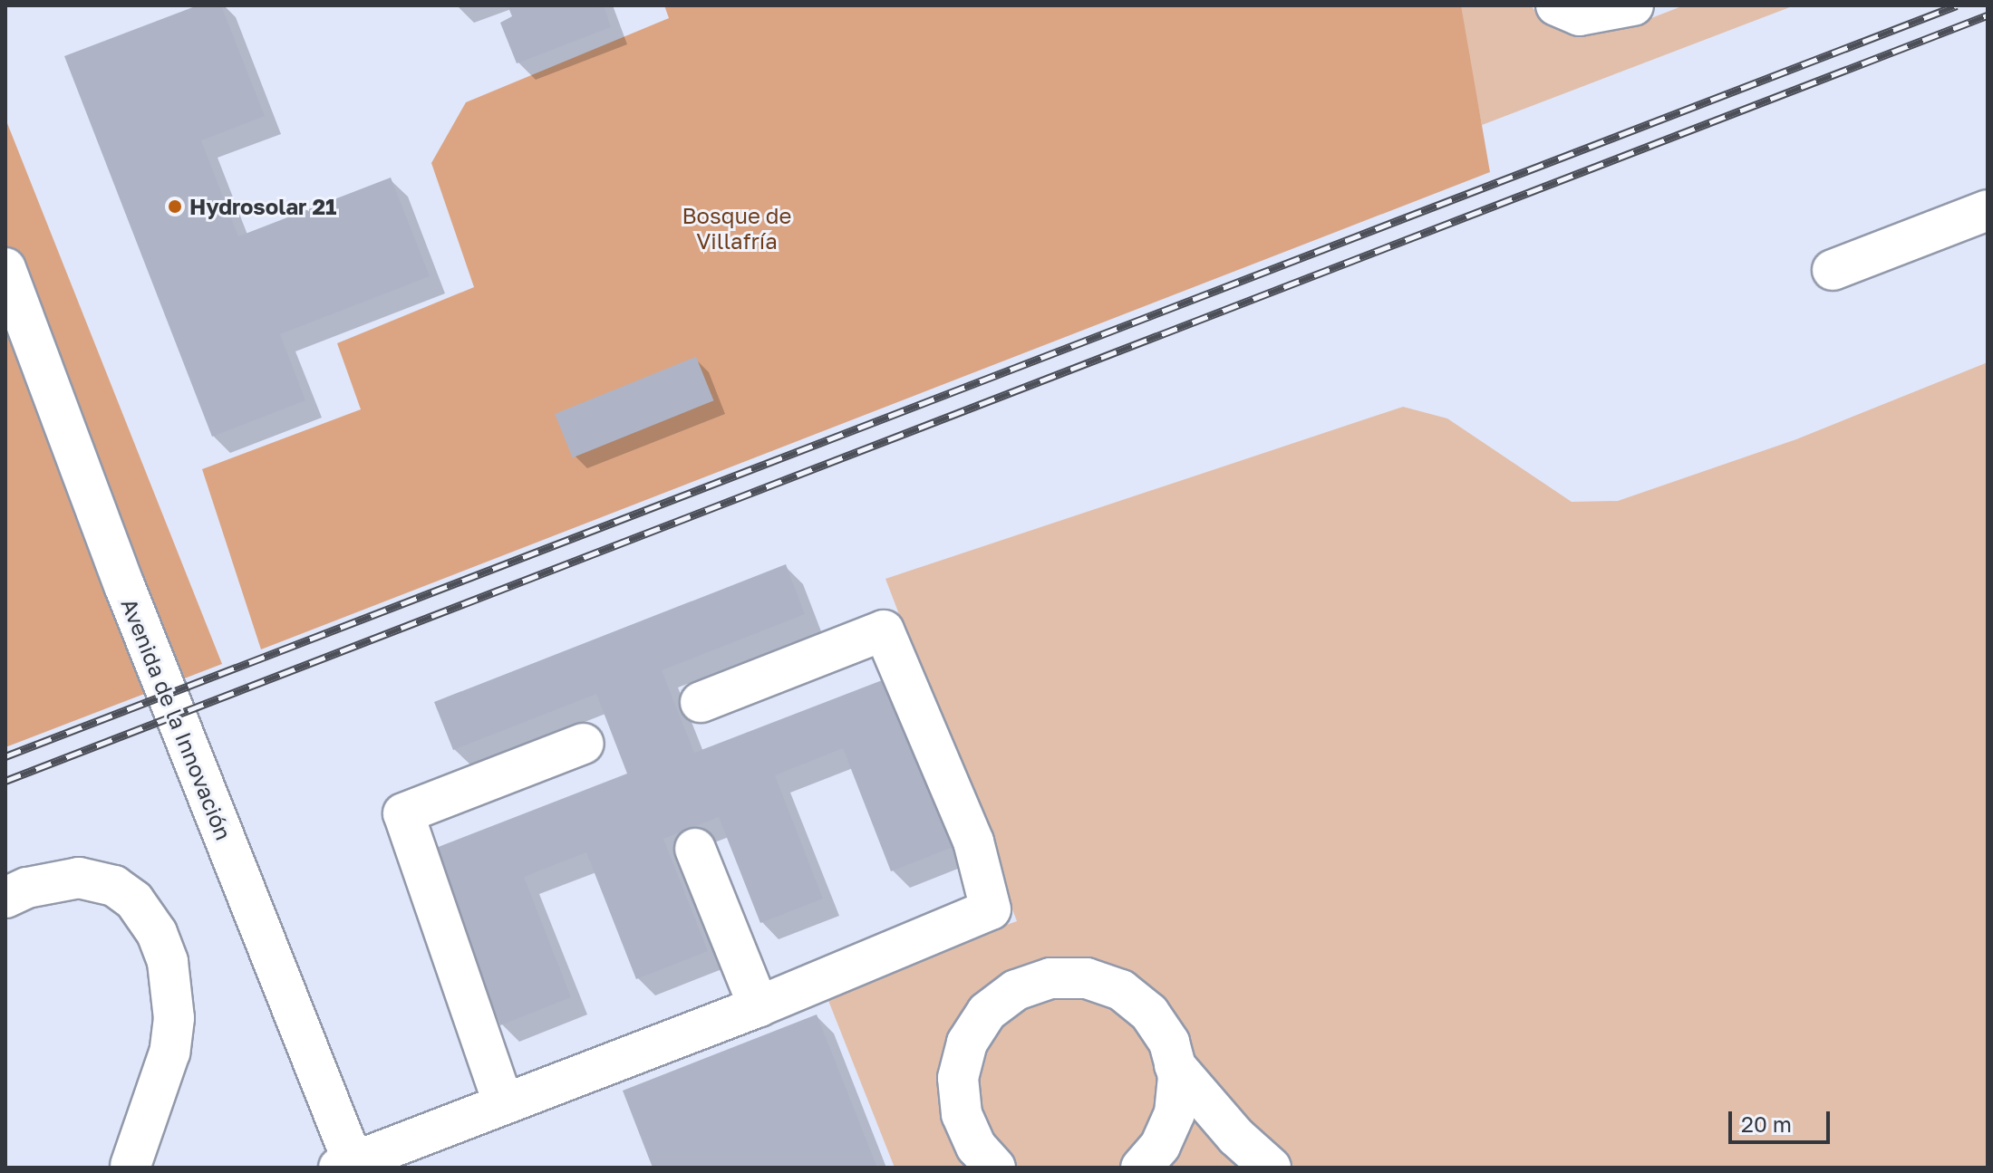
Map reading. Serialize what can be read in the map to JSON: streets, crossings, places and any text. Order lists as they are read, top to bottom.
{
  "streets": {
    "street": ["Avenida de la Innovación"]
  },
  "parks": ["Bosque de Villafría"],
  "places": ["Hydrosolar 21"],
  "scale_bar": "20 m"
}
